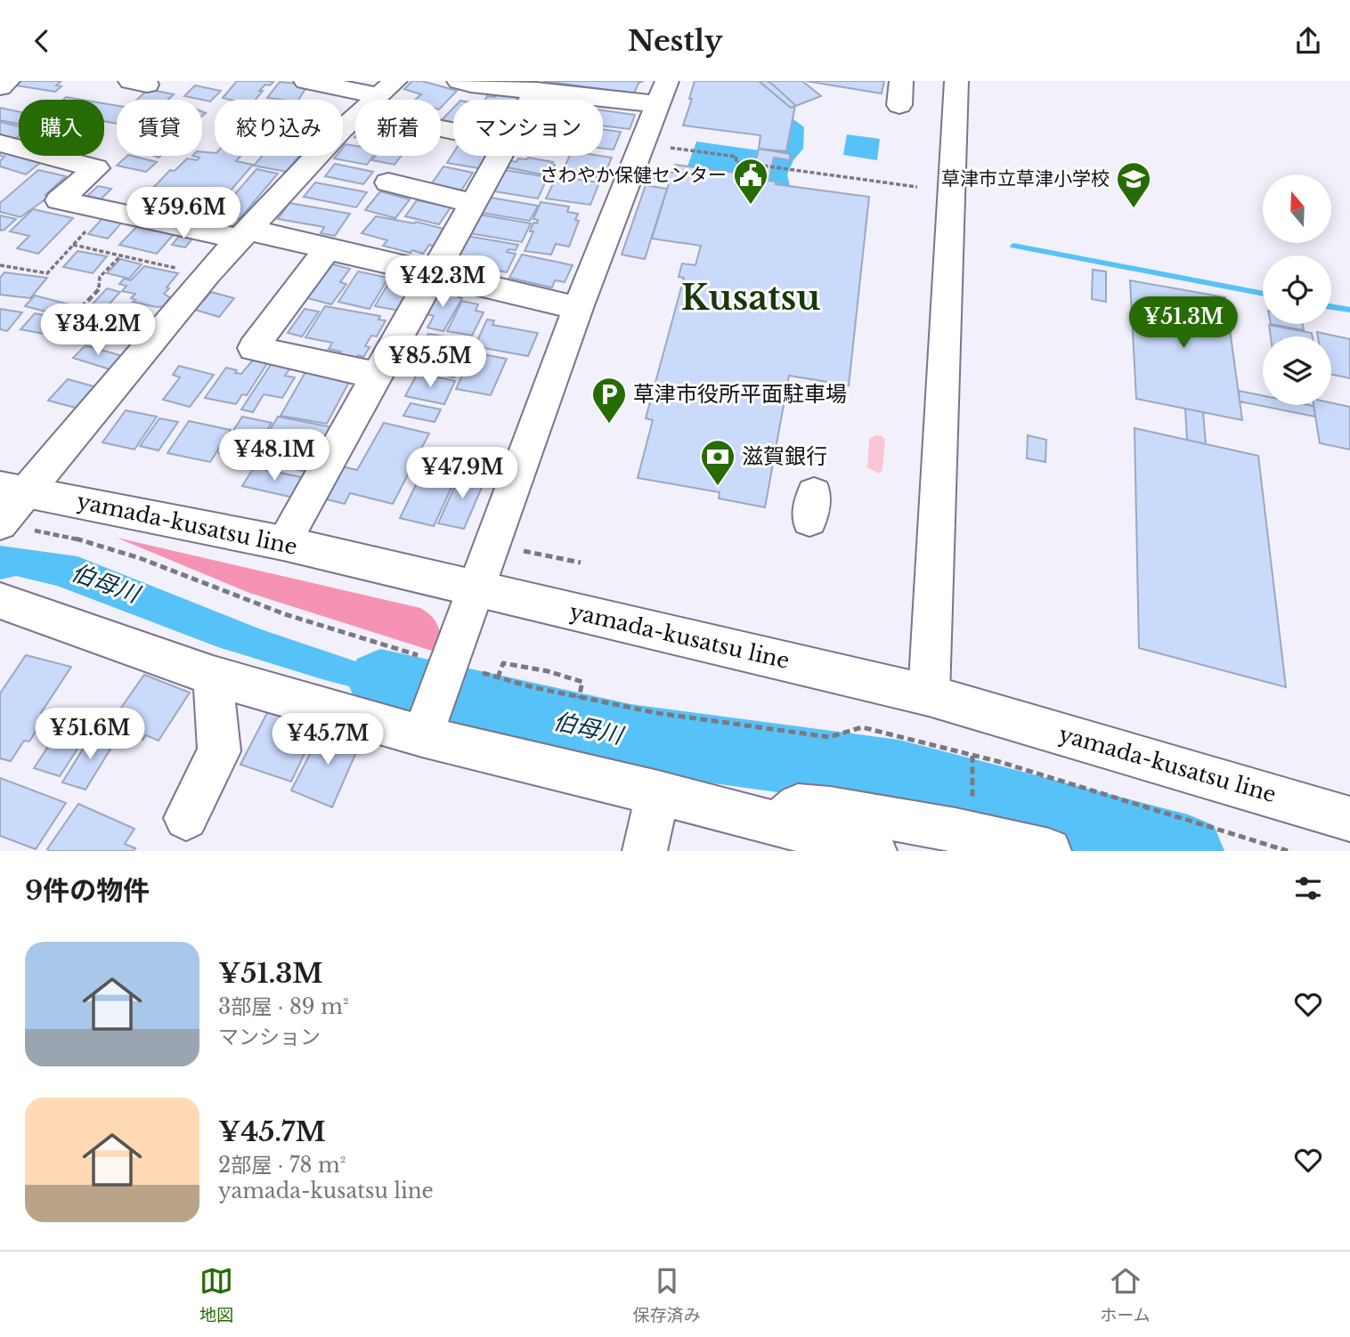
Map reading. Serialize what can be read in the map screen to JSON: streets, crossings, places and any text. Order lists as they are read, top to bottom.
{
  "streets": {
    "street": ["yamada-kusatsu line"]
  },
  "districts": ["Kusatsu"],
  "water": ["伯母川"],
  "places": {
    "public building": ["さわやか保健センター"],
    "school or university": ["草津市立草津小学校"],
    "parking": ["草津市役所平面駐車場"],
    "bank": ["滋賀銀行"]
  },
  "north": "top",
  "page": {
    "header": "Nestly",
    "chip": [
      "購入",
      "賃貸",
      "絞り込み",
      "新着",
      "マンション"
    ],
    "price": [
      "¥59.6M",
      "¥42.3M",
      "¥51.3M",
      "¥34.2M",
      "¥85.5M",
      "¥48.1M",
      "¥47.9M",
      "¥51.6M",
      "¥45.7M"
    ],
    "heading": "9件の物件",
    "list": [
      {
        "name": "¥51.3M",
        "note": "3部屋 · 89 m² · マンション"
      },
      {
        "name": "¥45.7M",
        "note": "2部屋 · 78 m² · yamada-kusatsu line"
      }
    ],
    "tabs": ["地図", "保存済み", "ホーム"]
  }
}
